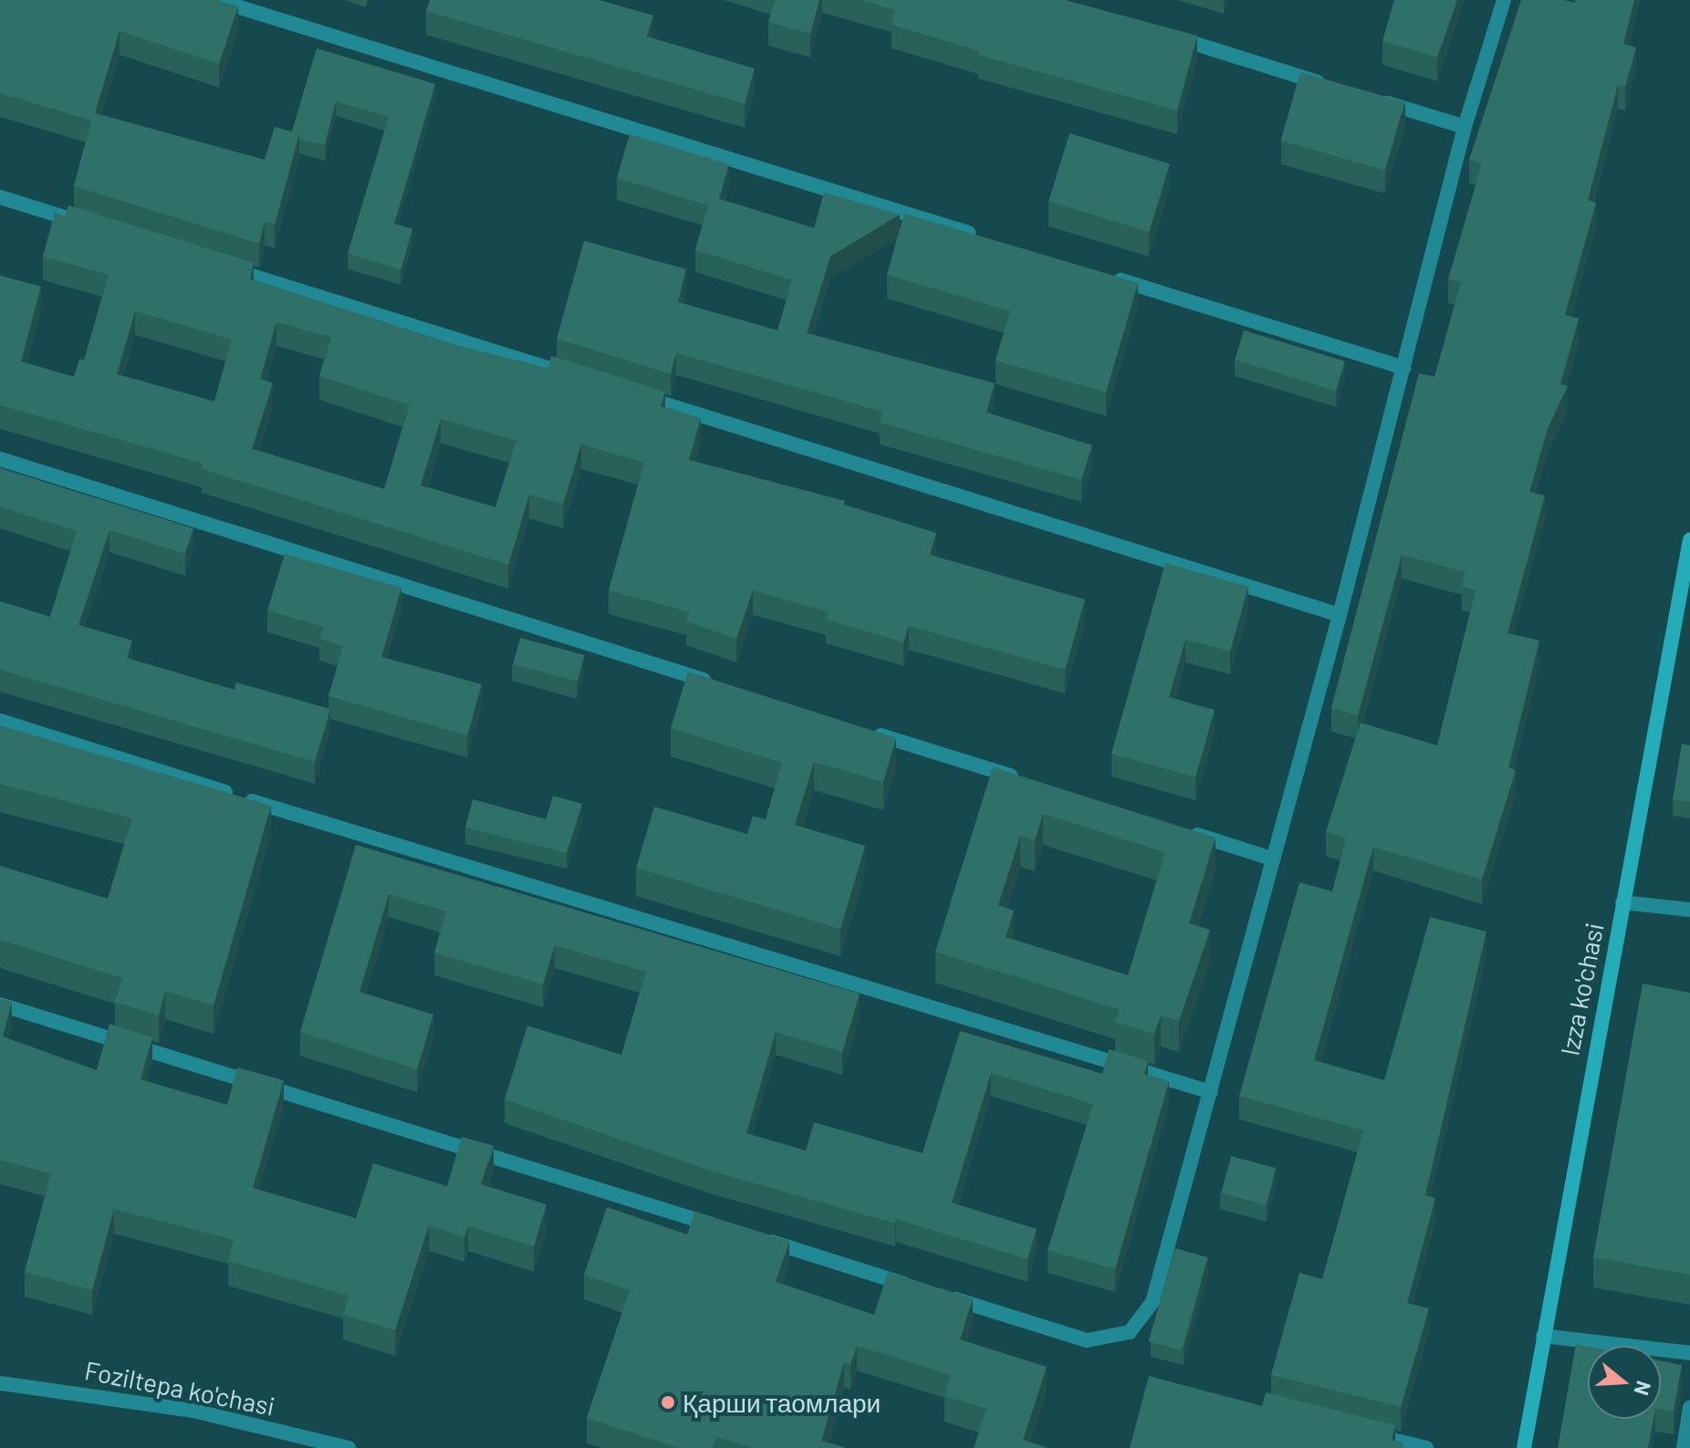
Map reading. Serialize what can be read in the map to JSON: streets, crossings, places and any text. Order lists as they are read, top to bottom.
{
  "streets": {
    "main road": ["Izza ko'chasi"],
    "street": ["Foziltepa ko'chasi"]
  },
  "places": ["Қарши таомлари"],
  "north": "right"
}
